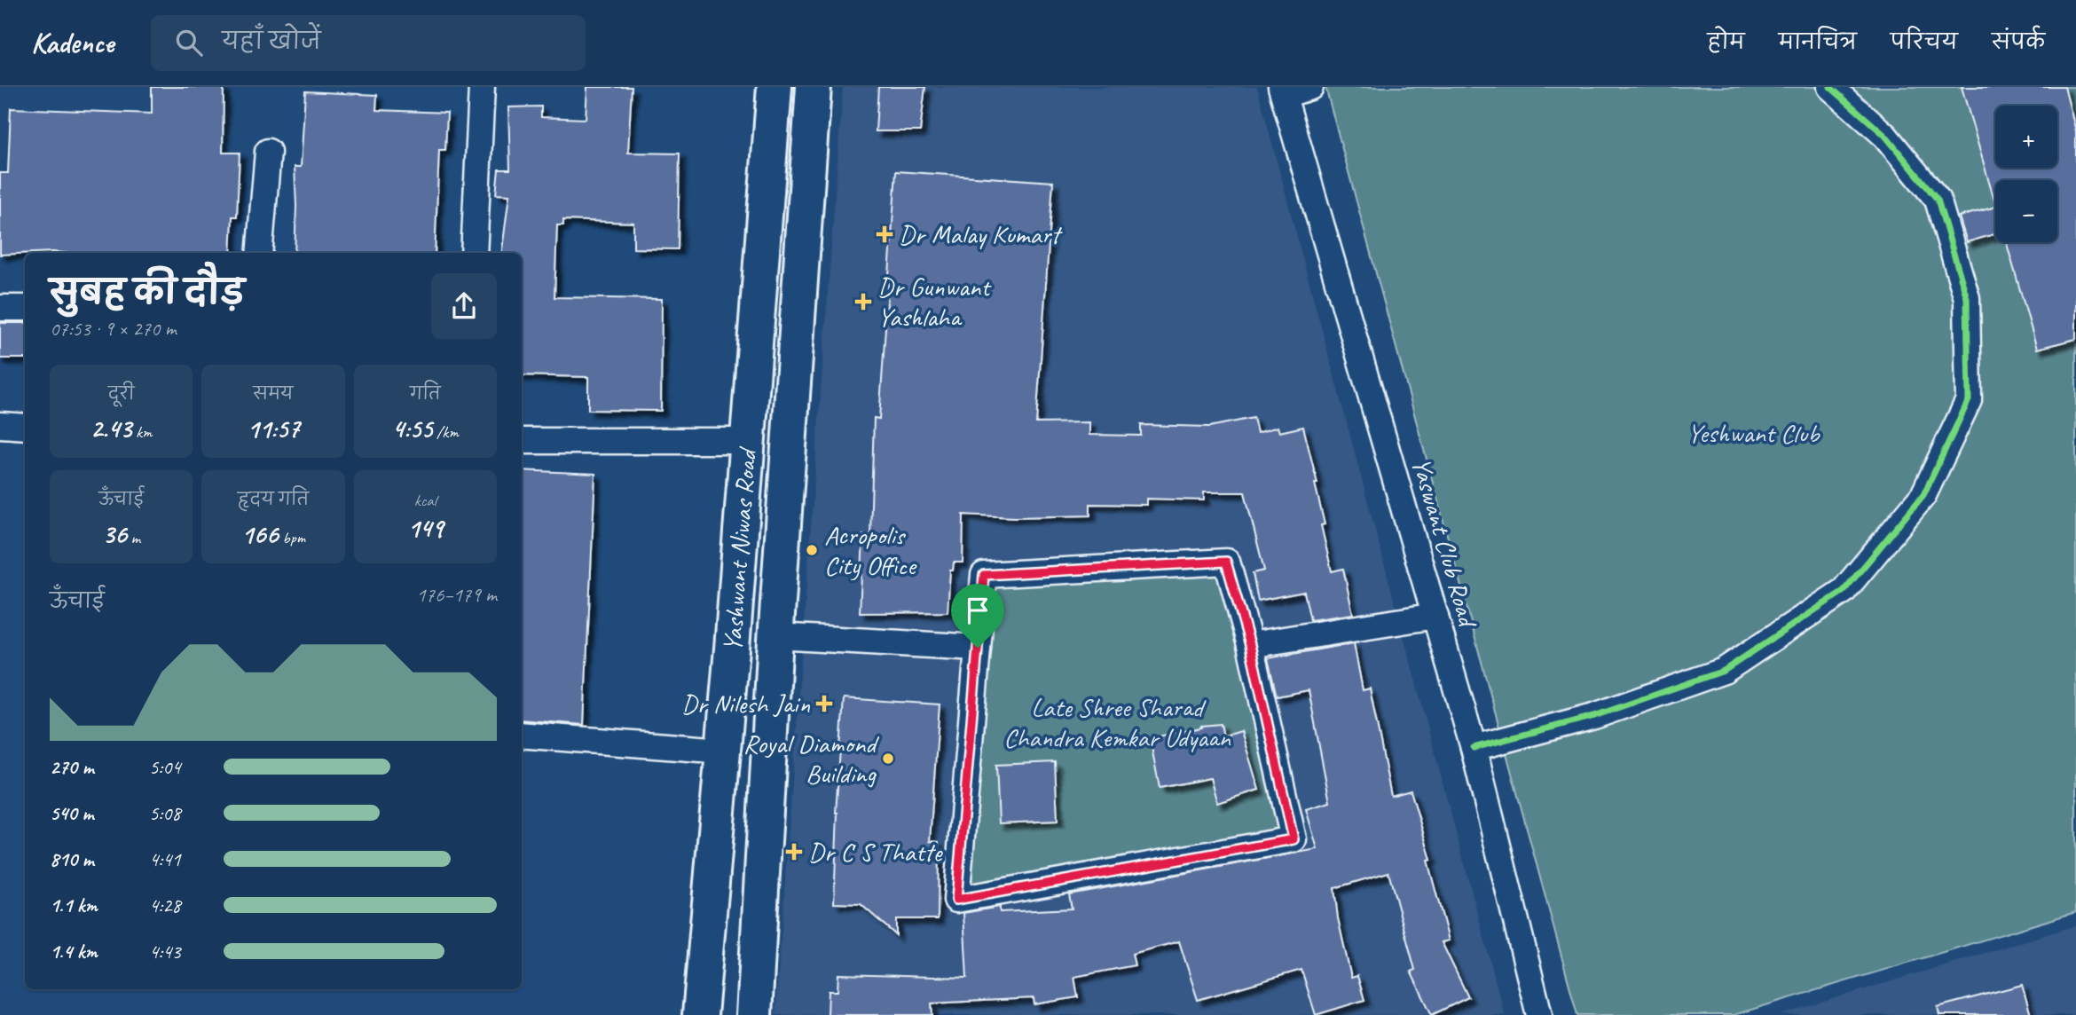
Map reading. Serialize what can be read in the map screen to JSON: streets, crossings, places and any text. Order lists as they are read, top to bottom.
{
  "streets": {
    "main road": ["Yashwant Niwas Road"],
    "street": ["Yaswant Club Road"]
  },
  "parks": ["Yeshwant Club", "Late Shree Sharad Chandra Kemkar Udyaan"],
  "places": {
    "health": [
      "Dr Malay Kumart",
      "Dr Gunwant Yashlaha",
      "Dr Nilesh Jain",
      "Dr C S Thatte"
    ],
    "other": ["Acropolis City Office", "Royal Diamond Building"]
  },
  "page": {
    "header": "Kadence",
    "search": "यहाँ खोजें",
    "nav": [
      "होम",
      "मानचित्र",
      "परिचय",
      "संपर्क"
    ],
    "map_buttons": ["+", "−"],
    "heading": ["सुबह की दौड़", "07:53 · 9 × 270 m"],
    "stats": [
      ["दूरी", "2.43 km"],
      ["समय", "11:57"],
      ["गति", "4:55 /km"],
      ["ऊँचाई", "36 m"],
      ["हृदय गति", "166 bpm"],
      ["kcal", "149"]
    ],
    "chart": ["ऊँचाई", "176–179 m"],
    "list": [
      {
        "name": "270 m",
        "note": "5:04"
      },
      {
        "name": "540 m",
        "note": "5:08"
      },
      {
        "name": "810 m",
        "note": "4:41"
      },
      {
        "name": "1.1 km",
        "note": "4:28"
      },
      {
        "name": "1.4 km",
        "note": "4:43"
      }
    ]
  }
}
